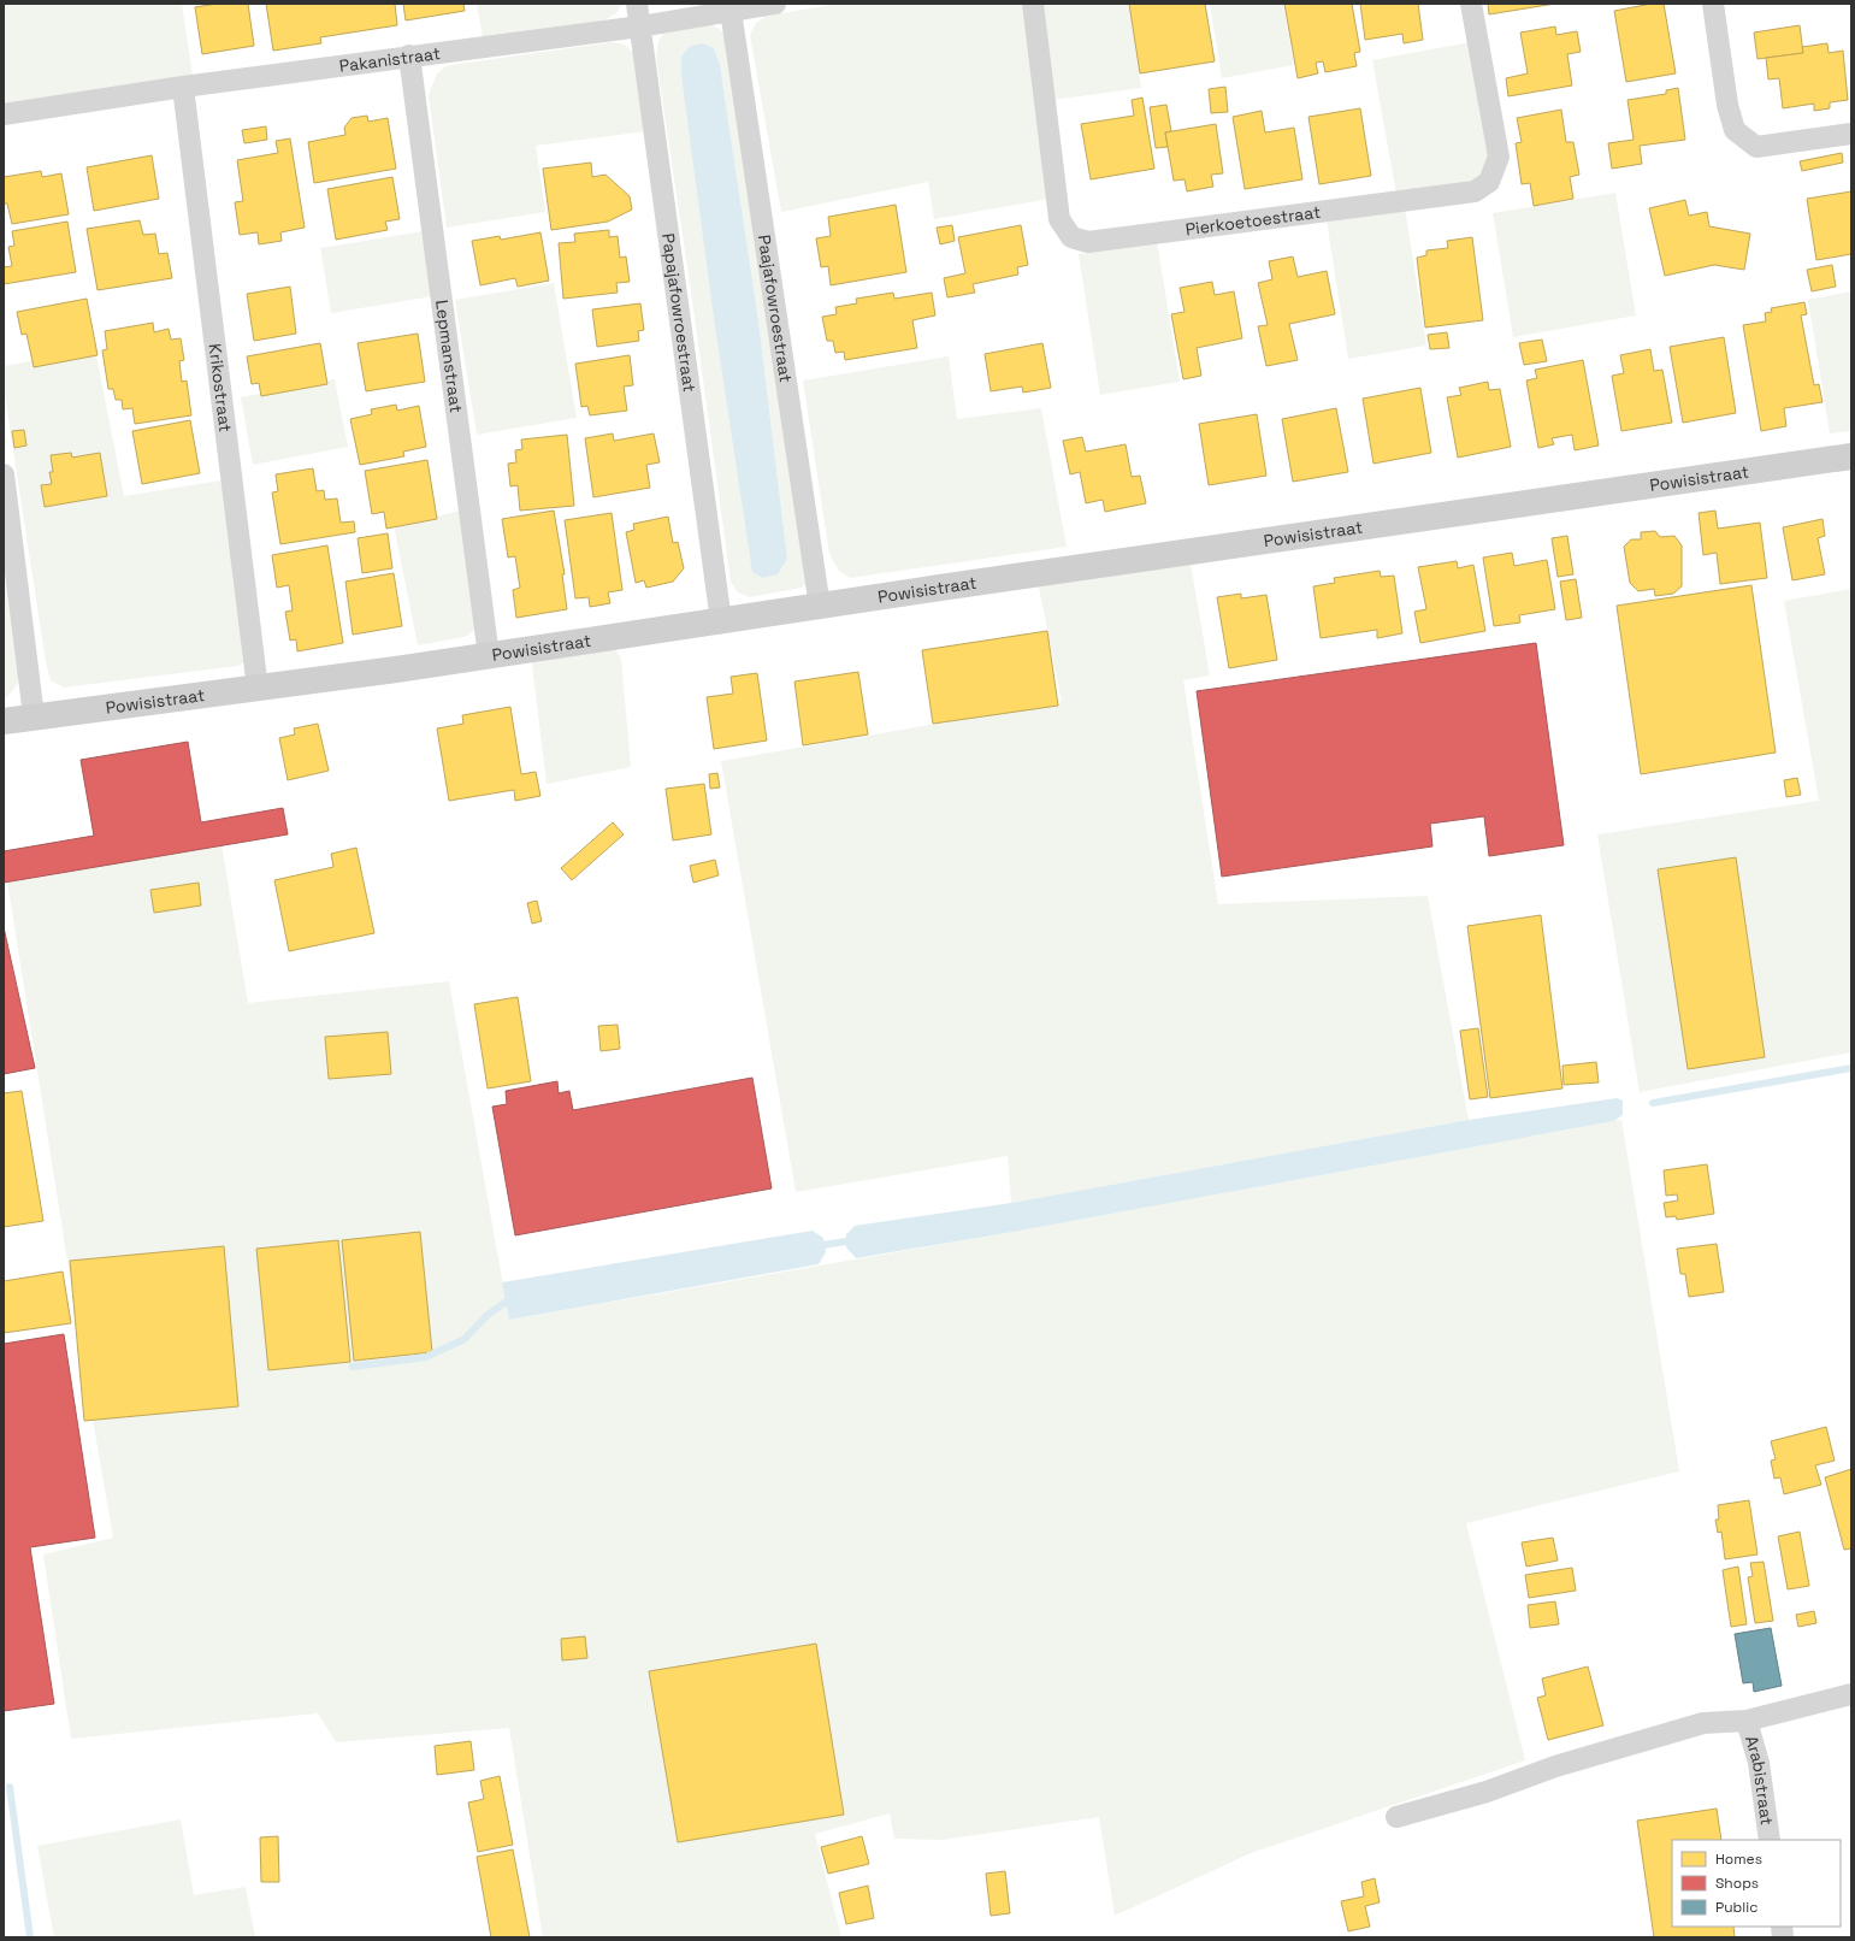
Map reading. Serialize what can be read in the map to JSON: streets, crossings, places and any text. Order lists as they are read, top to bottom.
{
  "streets": {
    "street": [
      "Pakanistraat",
      "Pierkoetoestraat",
      "Paajafowroestraat",
      "Papajafowroestraat",
      "Lepmanstraat",
      "Krikostraat",
      "Powisistraat",
      "Arabistraat"
    ]
  },
  "crossings": [
    ["Pakanistraat", "Paajafowroestraat"],
    ["Pakanistraat", "Papajafowroestraat"],
    ["Pakanistraat", "Lepmanstraat"],
    ["Pakanistraat", "Krikostraat"],
    ["Paajafowroestraat", "Powisistraat"],
    ["Papajafowroestraat", "Powisistraat"],
    ["Lepmanstraat", "Powisistraat"],
    ["Krikostraat", "Powisistraat"]
  ],
  "legend": ["Homes", "Shops", "Public"]
}
